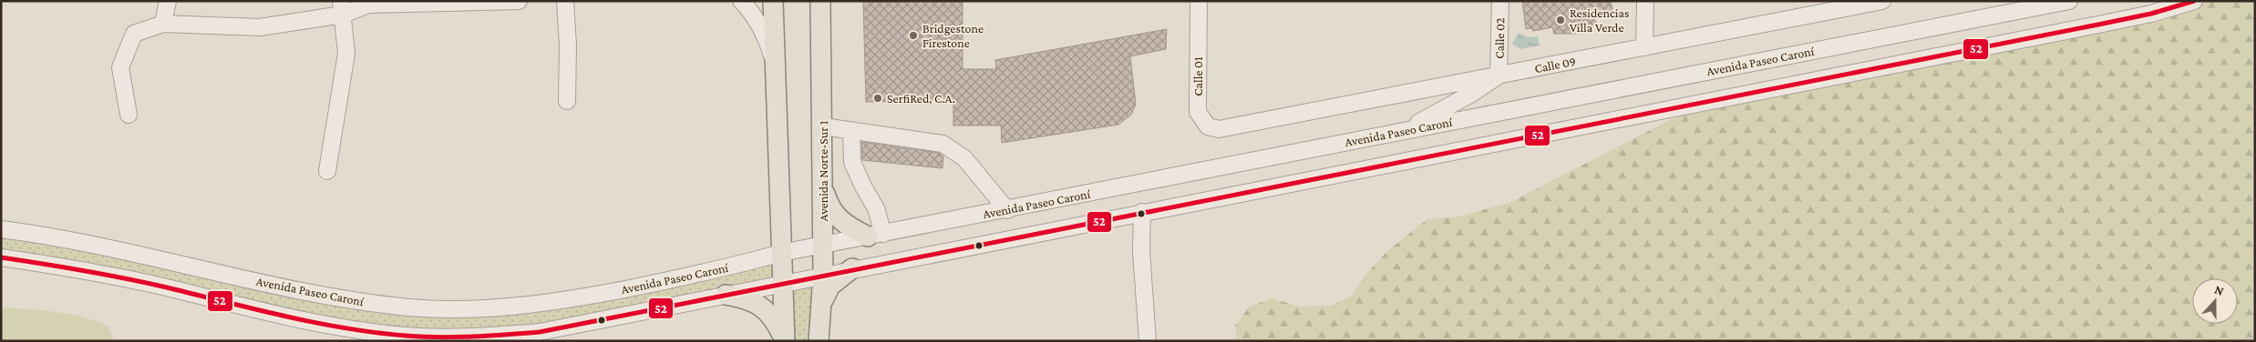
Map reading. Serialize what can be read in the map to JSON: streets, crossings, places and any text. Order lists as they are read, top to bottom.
{
  "streets": {
    "main road": ["Avenida Norte-Sur 1"],
    "street": [
      "Calle 02",
      "Avenida Paseo Caroní",
      "Calle 09",
      "Calle 01"
    ]
  },
  "crossings": [
    ["Calle 02", "Calle 09"],
    ["Avenida Paseo Caroní", "Avenida Norte-Sur 1"],
    ["Calle 09", "Calle 01"]
  ],
  "places": ["Residencias Villa Verde", "Bridgestone Firestone", "SerfiRed, C.A."],
  "lines": ["transit line 52"],
  "north": "top"
}
